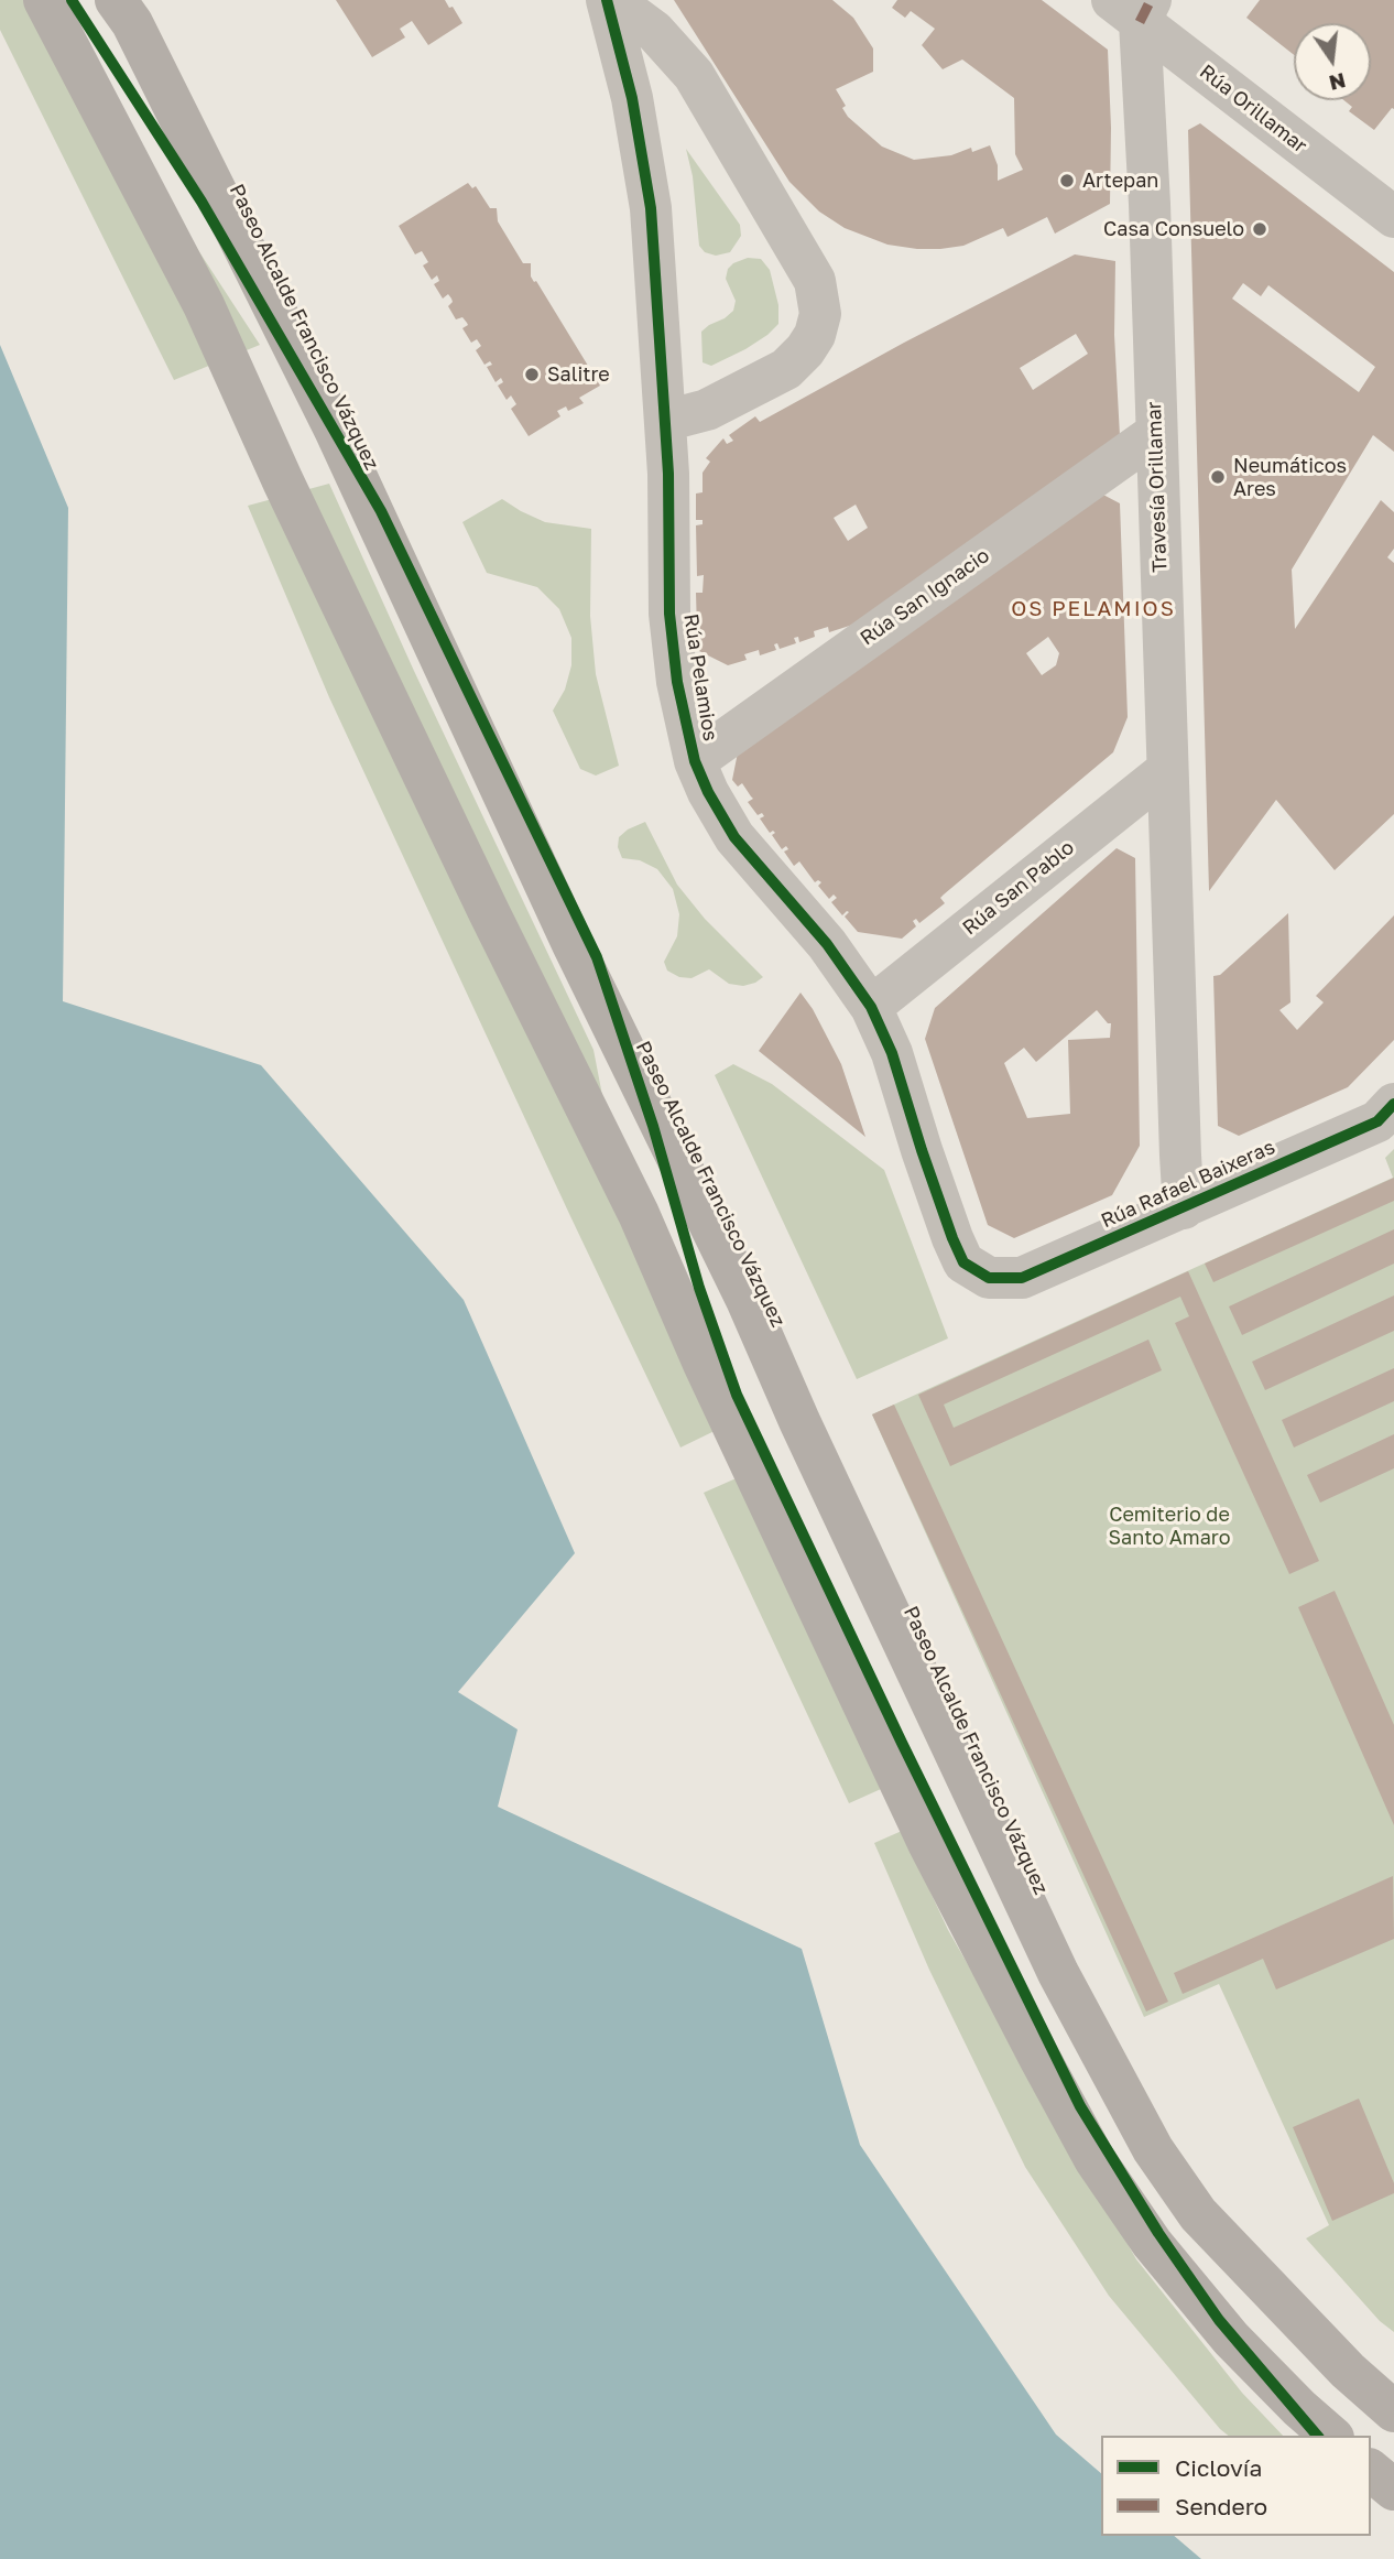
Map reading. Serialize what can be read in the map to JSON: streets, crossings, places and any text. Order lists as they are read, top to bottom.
{
  "streets": {
    "main road": ["Paseo Alcalde Francisco Vázquez"],
    "street": [
      "Rúa Orillamar",
      "Travesía Orillamar",
      "Rúa San Ignacio",
      "Rúa Pelamios",
      "Rúa San Pablo",
      "Rúa Rafael Baixeras"
    ]
  },
  "crossings": [
    ["Rúa Orillamar", "Travesía Orillamar"],
    ["Travesía Orillamar", "Rúa San Ignacio"],
    ["Travesía Orillamar", "Rúa San Pablo"],
    ["Travesía Orillamar", "Rúa Rafael Baixeras"],
    ["Rúa San Ignacio", "Rúa Pelamios"],
    ["Rúa Pelamios", "Rúa San Pablo"],
    ["Rúa Pelamios", "Rúa Rafael Baixeras"]
  ],
  "districts": ["OS PELAMIOS"],
  "parks": ["Cemiterio de Santo Amaro"],
  "places": [
    "Artepan",
    "Casa Consuelo",
    "Salitre",
    "Neumáticos Ares"
  ],
  "legend": ["Ciclovía", "Sendero"],
  "north": "bottom"
}
